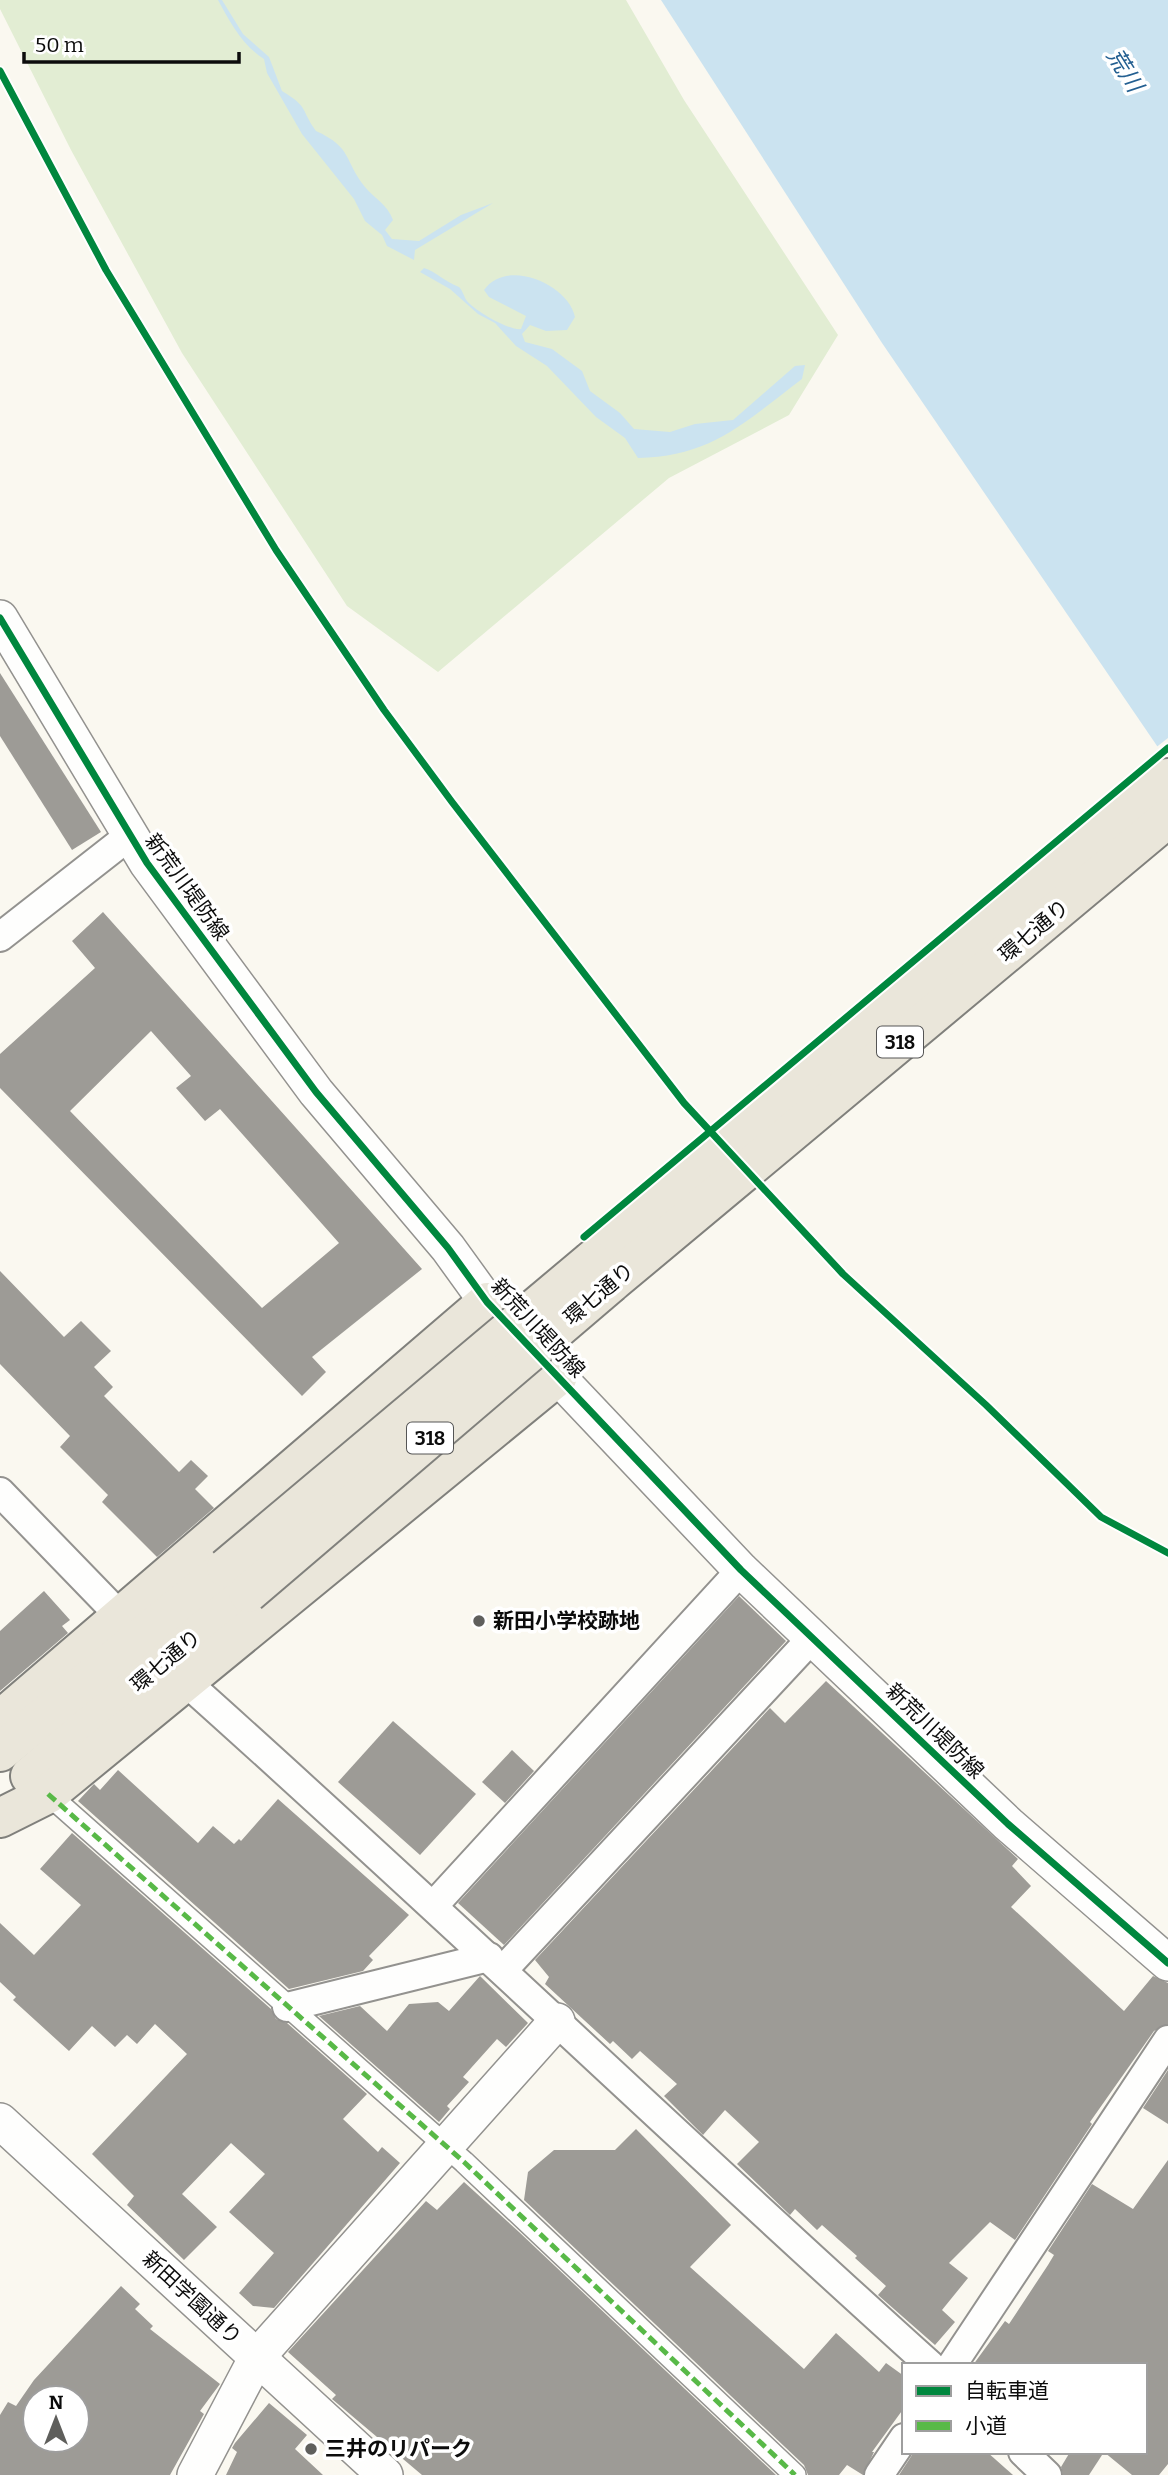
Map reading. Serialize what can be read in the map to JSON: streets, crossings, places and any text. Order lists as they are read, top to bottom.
{
  "streets": {
    "main road": ["環七通り", "318"],
    "street": ["新荒川堤防線", "新田学園通り"]
  },
  "water": ["荒川"],
  "places": ["新田小学校跡地", "三井のリパーク"],
  "legend": ["自転車道", "小道"],
  "scale_bar": "50 m",
  "north": "top"
}
